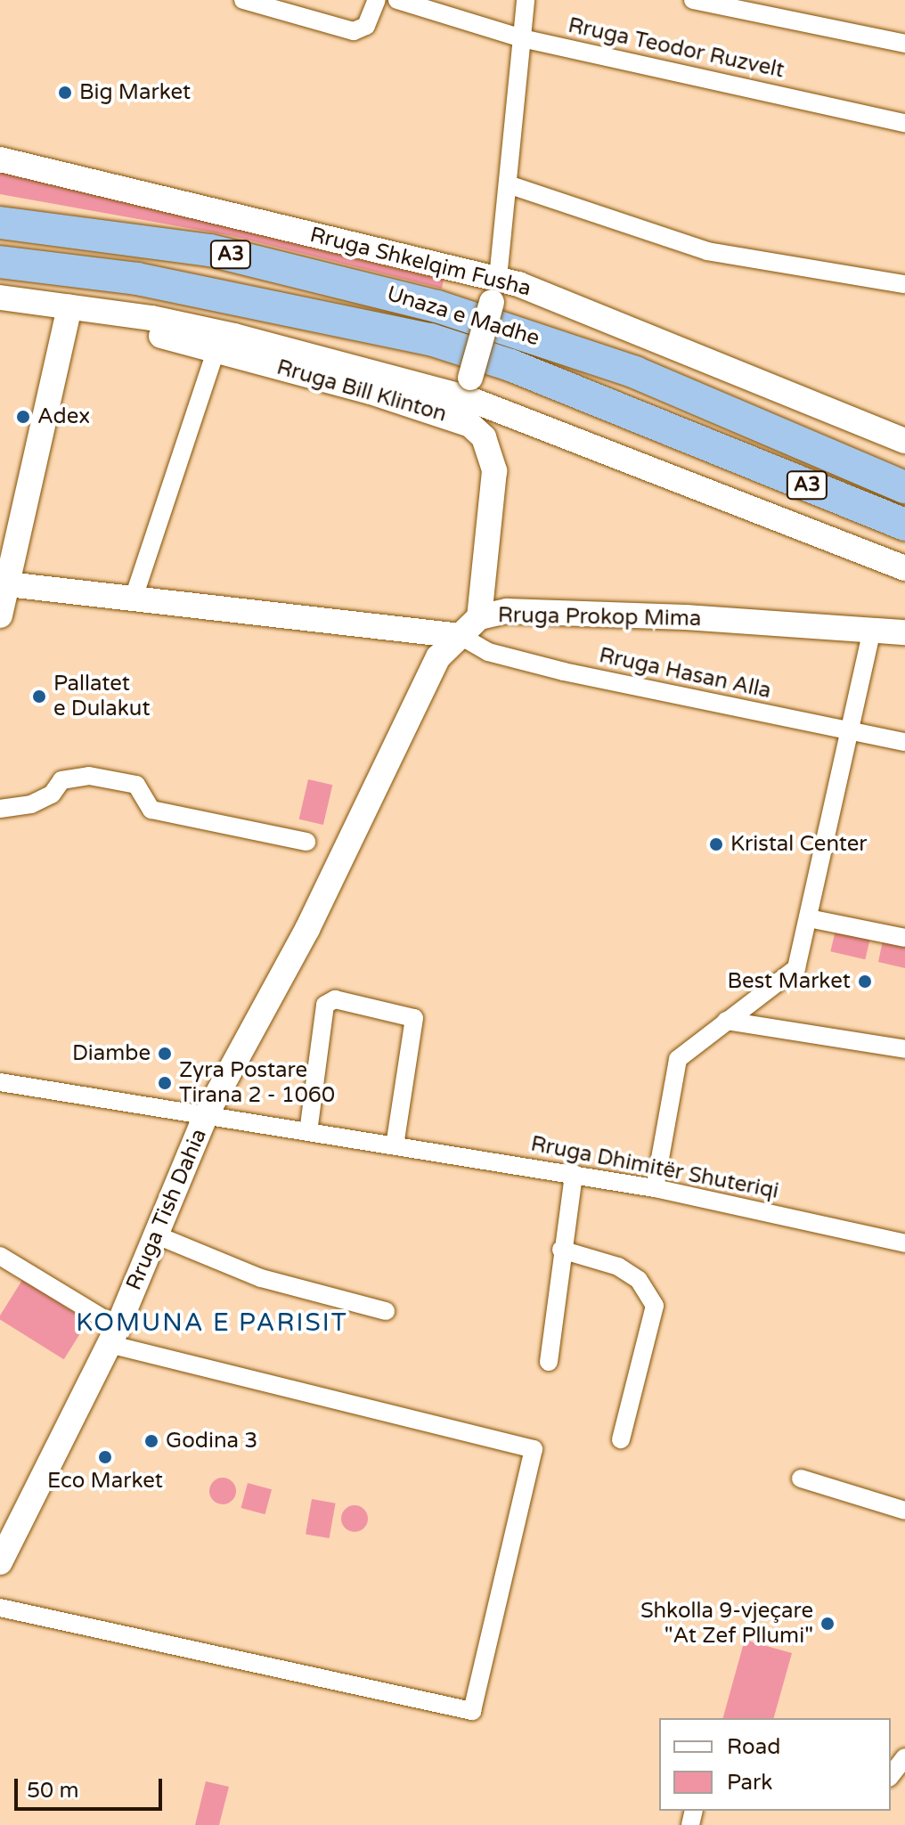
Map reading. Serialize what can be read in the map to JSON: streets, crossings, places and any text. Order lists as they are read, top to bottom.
{
  "streets": {
    "highway": ["A3", "Unaza e Madhe"],
    "street": [
      "Rruga Teodor Ruzvelt",
      "Rruga Shkelqim Fusha",
      "Rruga Bill Klinton",
      "Rruga Prokop Mima",
      "Rruga Hasan Alla",
      "Rruga Dhimitër Shuteriqi",
      "Rruga Tish Dahia"
    ]
  },
  "crossings": [
    ["Rruga Bill Klinton", "Rruga Prokop Mima"],
    ["Rruga Prokop Mima", "Rruga Hasan Alla"],
    ["Rruga Prokop Mima", "Rruga Tish Dahia"],
    ["Rruga Hasan Alla", "Rruga Tish Dahia"],
    ["Rruga Dhimitër Shuteriqi", "Rruga Tish Dahia"]
  ],
  "districts": ["KOMUNA E PARISIT"],
  "places": [
    "Big Market",
    "Adex",
    "Pallatet e Dulakut",
    "Kristal Center",
    "Best Market",
    "Diambe",
    "Zyra Postare Tirana 2 - 1060",
    "Godina 3",
    "Eco Market",
    "Shkolla 9-vjeçare \"At Zef Pllumi\""
  ],
  "legend": ["Road", "Park"],
  "scale_bar": "50 m"
}
